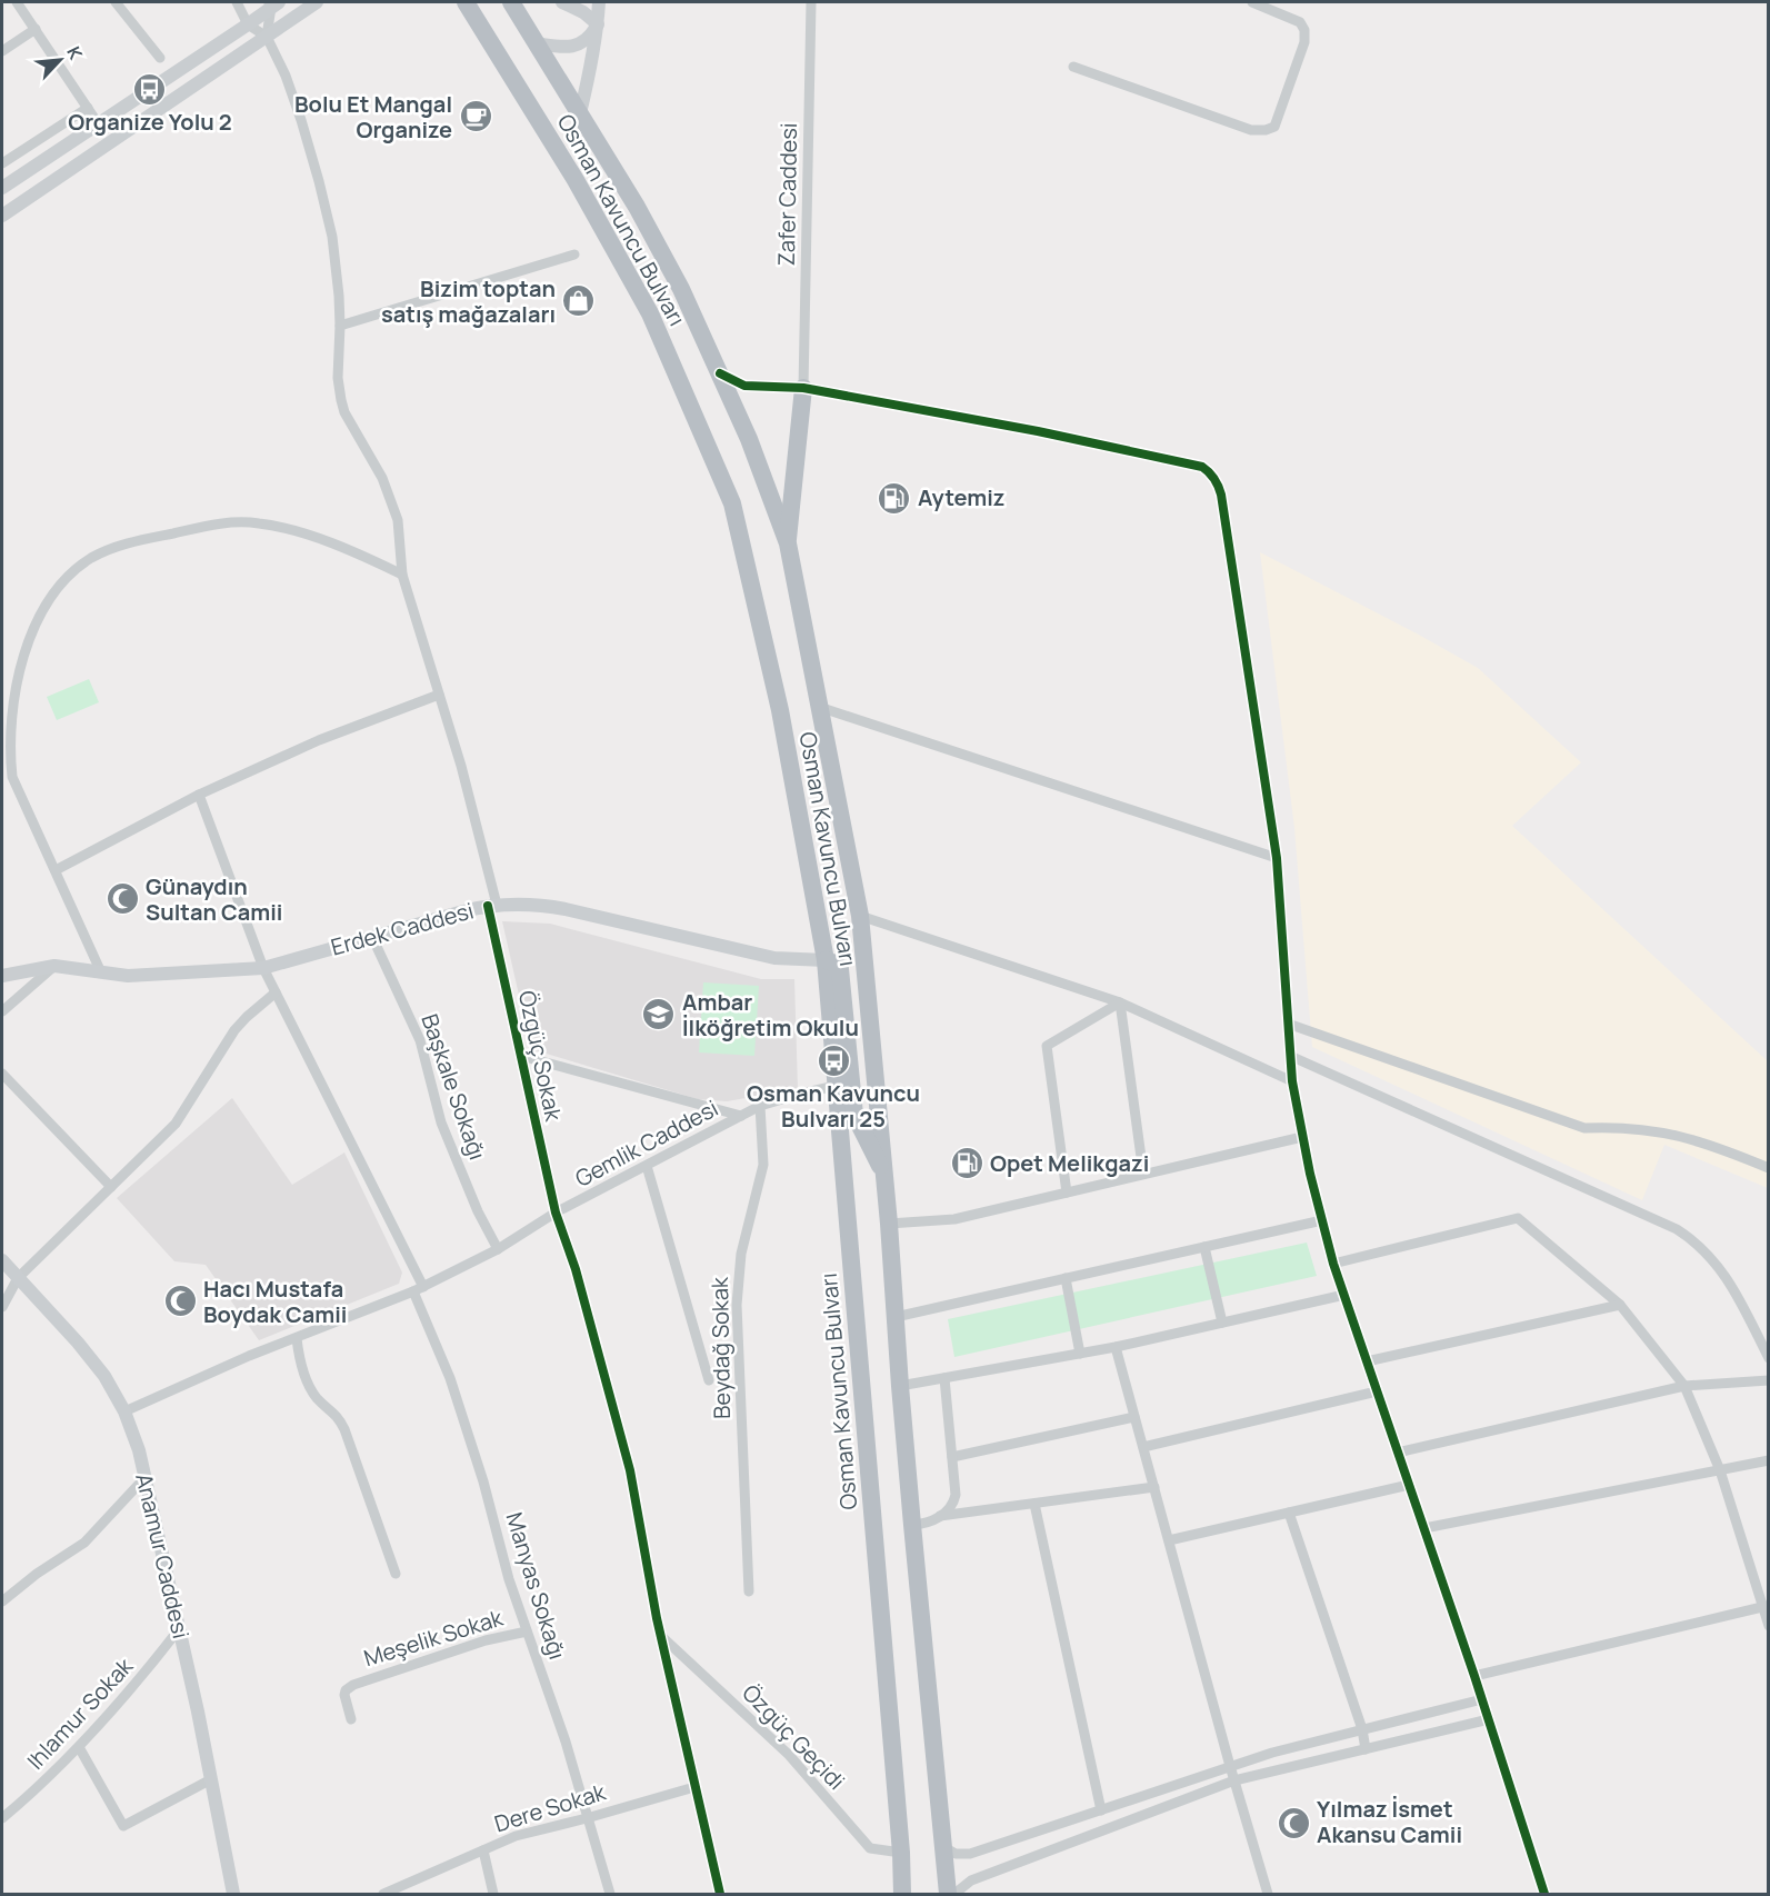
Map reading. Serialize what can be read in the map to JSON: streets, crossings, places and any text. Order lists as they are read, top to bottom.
{
  "streets": {
    "highway": ["Osman Kavuncu Bulvarı"],
    "street": [
      "Zafer Caddesi",
      "Erdek Caddesi",
      "Özgüç Sokak",
      "Başkale Sokağı",
      "Gemlik Caddesi",
      "Beydağ Sokak",
      "Anamur Caddesi",
      "Manyas Sokağı",
      "Meşelik Sokak",
      "Ihlamur Sokak",
      "Özgüç Geçidi",
      "Dere Sokak"
    ]
  },
  "crossings": [
    ["Osman Kavuncu Bulvarı", "Erdek Caddesi"],
    ["Osman Kavuncu Bulvarı", "Gemlik Caddesi"],
    ["Osman Kavuncu Bulvarı", "Özgüç Geçidi"],
    ["Erdek Caddesi", "Özgüç Sokak"],
    ["Erdek Caddesi", "Başkale Sokağı"],
    ["Özgüç Sokak", "Gemlik Caddesi"],
    ["Özgüç Sokak", "Özgüç Geçidi"],
    ["Özgüç Sokak", "Dere Sokak"],
    ["Başkale Sokağı", "Gemlik Caddesi"],
    ["Gemlik Caddesi", "Beydağ Sokak"],
    ["Gemlik Caddesi", "Anamur Caddesi"],
    ["Gemlik Caddesi", "Manyas Sokağı"],
    ["Anamur Caddesi", "Ihlamur Sokak"],
    ["Manyas Sokağı", "Meşelik Sokak"],
    ["Manyas Sokağı", "Dere Sokak"]
  ],
  "places": {
    "bus stop": ["Organize Yolu 2", "Osman Kavuncu Bulvarı 25"],
    "cafe": ["Bolu Et Mangal Organize"],
    "shop": ["Bizim toptan satış mağazaları"],
    "fuel station": ["Aytemiz", "Opet Melikgazi"],
    "mosque": ["Günaydın Sultan Camii", "Hacı Mustafa Boydak Camii", "Yılmaz İsmet Akansu Camii"],
    "school or university": ["Ambar İlköğretim Okulu"]
  },
  "north": "top right"
}
